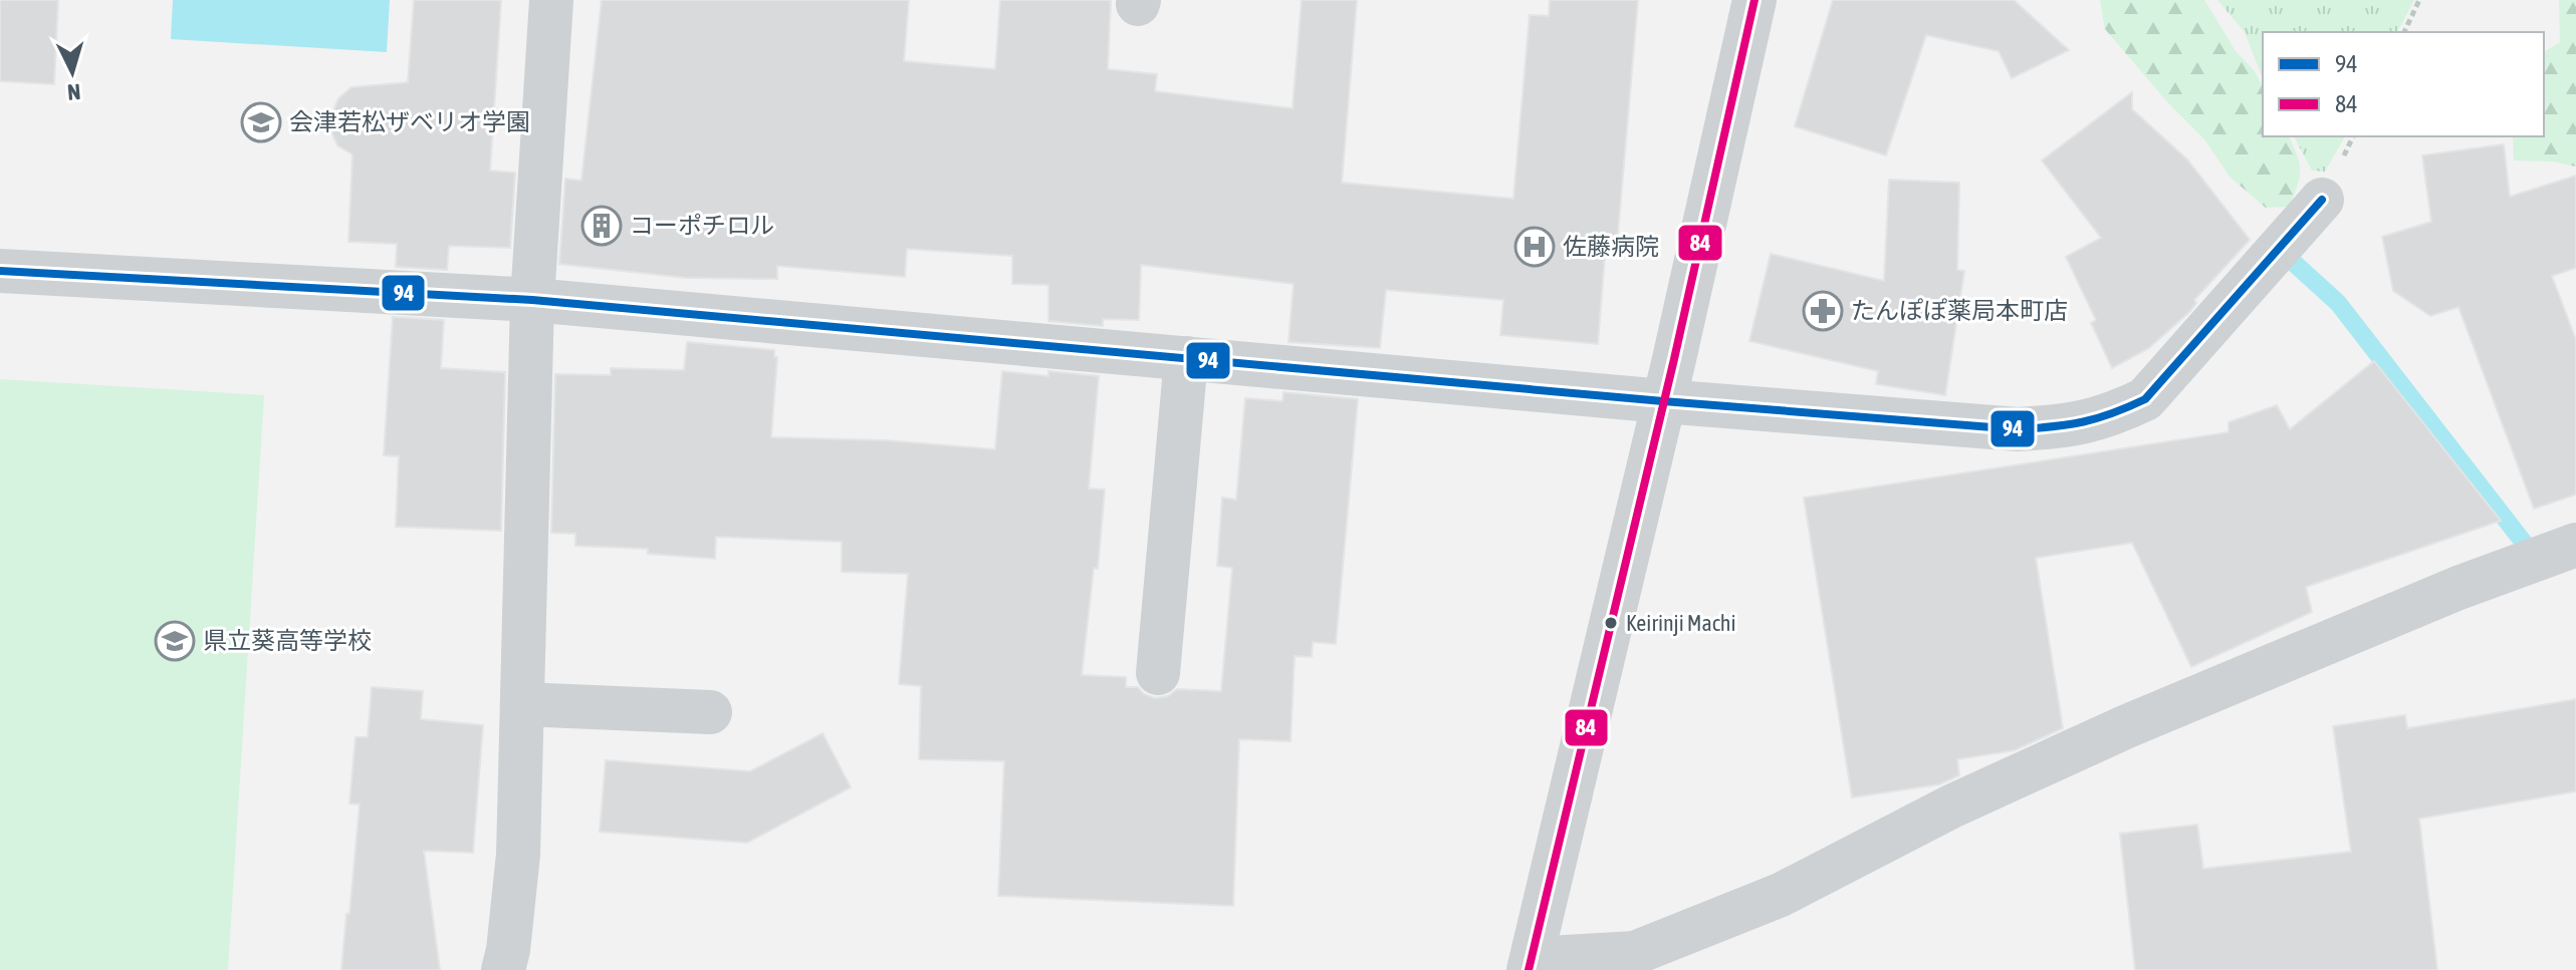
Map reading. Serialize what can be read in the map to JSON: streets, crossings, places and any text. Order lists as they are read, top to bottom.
{
  "places": {
    "school or university": ["会津若松ザベリオ学園", "県立葵高等学校"],
    "building": ["コーポチロル"],
    "hospital": ["佐藤病院"],
    "pharmacy": ["たんぽぽ薬局本町店"],
    "other": ["Keirinji Machi"]
  },
  "lines": ["transit line 84", "transit line 94"],
  "legend": ["94", "84"],
  "north": "bottom"
}
